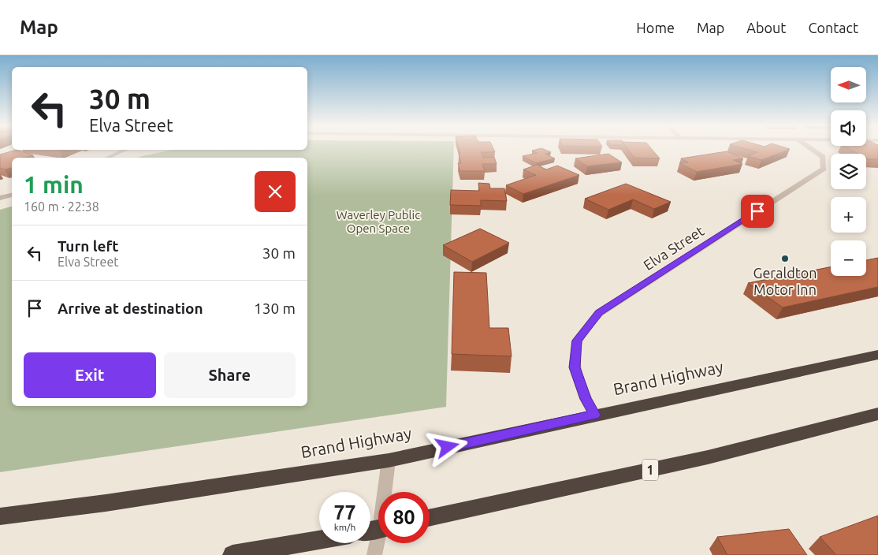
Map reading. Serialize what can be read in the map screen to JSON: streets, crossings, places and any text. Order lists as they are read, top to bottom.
{
  "streets": {
    "highway": ["Brand Highway", "1"],
    "street": ["Elva Street"]
  },
  "crossings": [
    ["Elva Street", "Brand Highway"]
  ],
  "parks": ["Waverley Public Open Space"],
  "places": ["Geraldton Motor Inn"],
  "north": "left",
  "page": {
    "header": "Map",
    "nav": [
      "Home",
      "Map",
      "About",
      "Contact"
    ],
    "map_buttons": ["+", "−"],
    "turn": ["30 m", "Elva Street"],
    "heading": ["1 min", "160 m · 22:38"],
    "list": [
      {
        "name": "Turn left",
        "note": "Elva Street",
        "value": "30 m"
      },
      {
        "name": "Arrive at destination",
        "value": "130 m"
      }
    ],
    "buttons": ["Exit", "Share"],
    "speed": "77 km/h",
    "limit": "80"
  }
}
